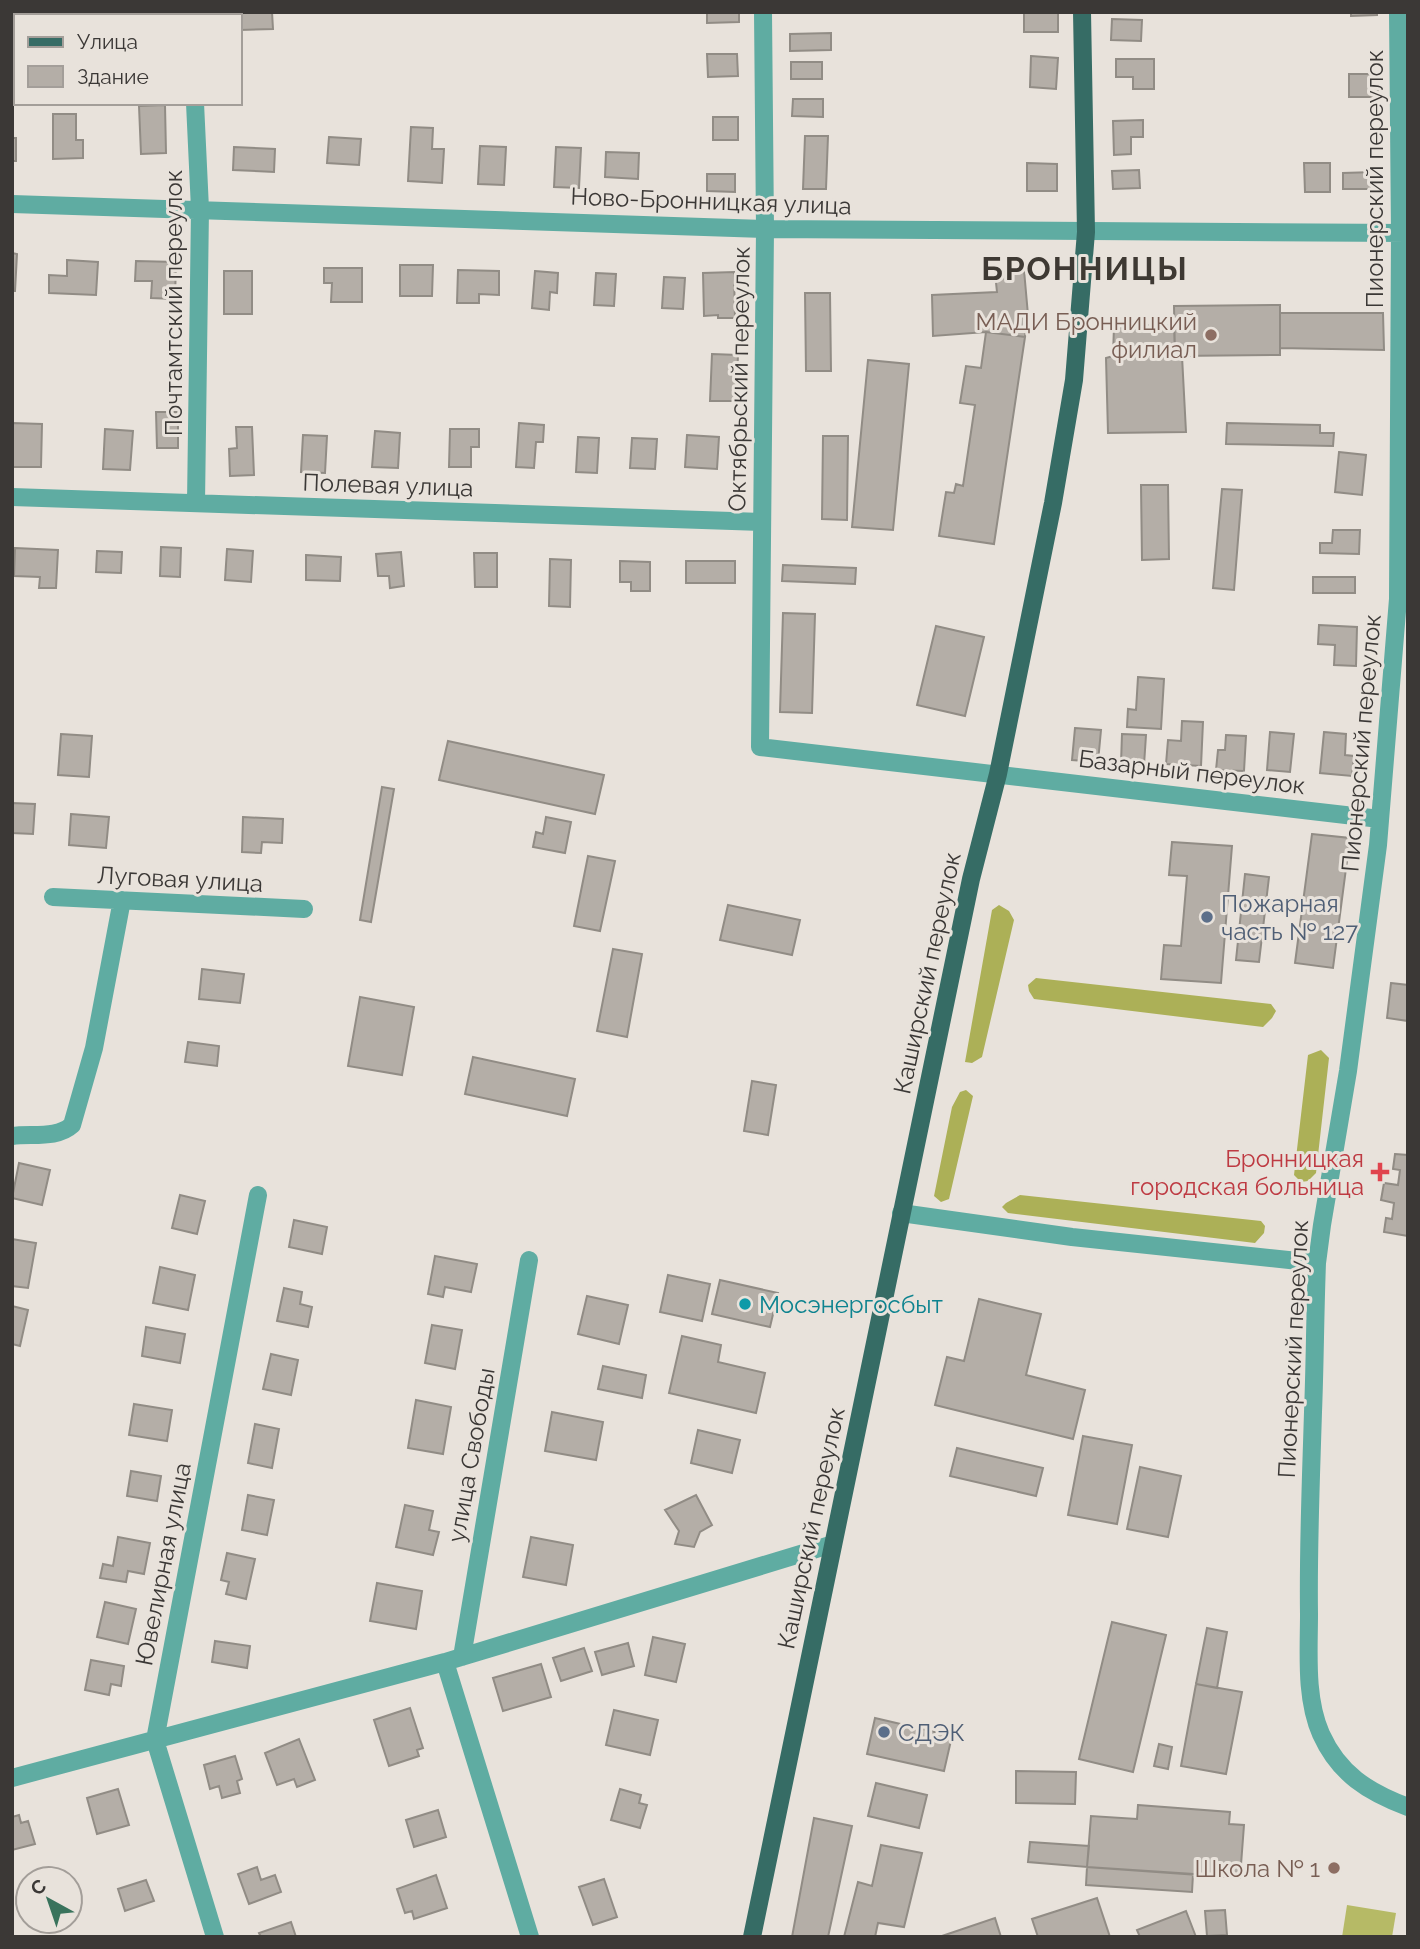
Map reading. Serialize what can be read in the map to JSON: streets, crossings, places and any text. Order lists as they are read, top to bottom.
{
  "streets": {
    "main road": ["Каширский переулок"],
    "street": [
      "Пионерский переулок",
      "Ново-Бронницкая улица",
      "Почтамтский переулок",
      "Октябрьский переулок",
      "Полевая улица",
      "Базарный переулок",
      "Луговая улица",
      "улица Свободы",
      "Ювелирная улица"
    ]
  },
  "crossings": [
    ["Пионерский переулок", "Ново-Бронницкая улица"],
    ["Пионерский переулок", "Базарный переулок"],
    ["Ново-Бронницкая улица", "Почтамтский переулок"],
    ["Ново-Бронницкая улица", "Октябрьский переулок"],
    ["Ново-Бронницкая улица", "Каширский переулок"],
    ["Почтамтский переулок", "Полевая улица"],
    ["Октябрьский переулок", "Полевая улица"],
    ["Октябрьский переулок", "Базарный переулок"],
    ["Базарный переулок", "Каширский переулок"]
  ],
  "districts": ["БРОННИЦЫ"],
  "places": {
    "other": [
      "МАДИ Бронницкий филиал",
      "Пожарная часть № 127",
      "Мосэнергосбыт",
      "СДЭК",
      "Школа № 1"
    ],
    "health": ["Бронницкая городская больница"]
  },
  "legend": ["Улица", "Здание"],
  "north": "top left"
}
